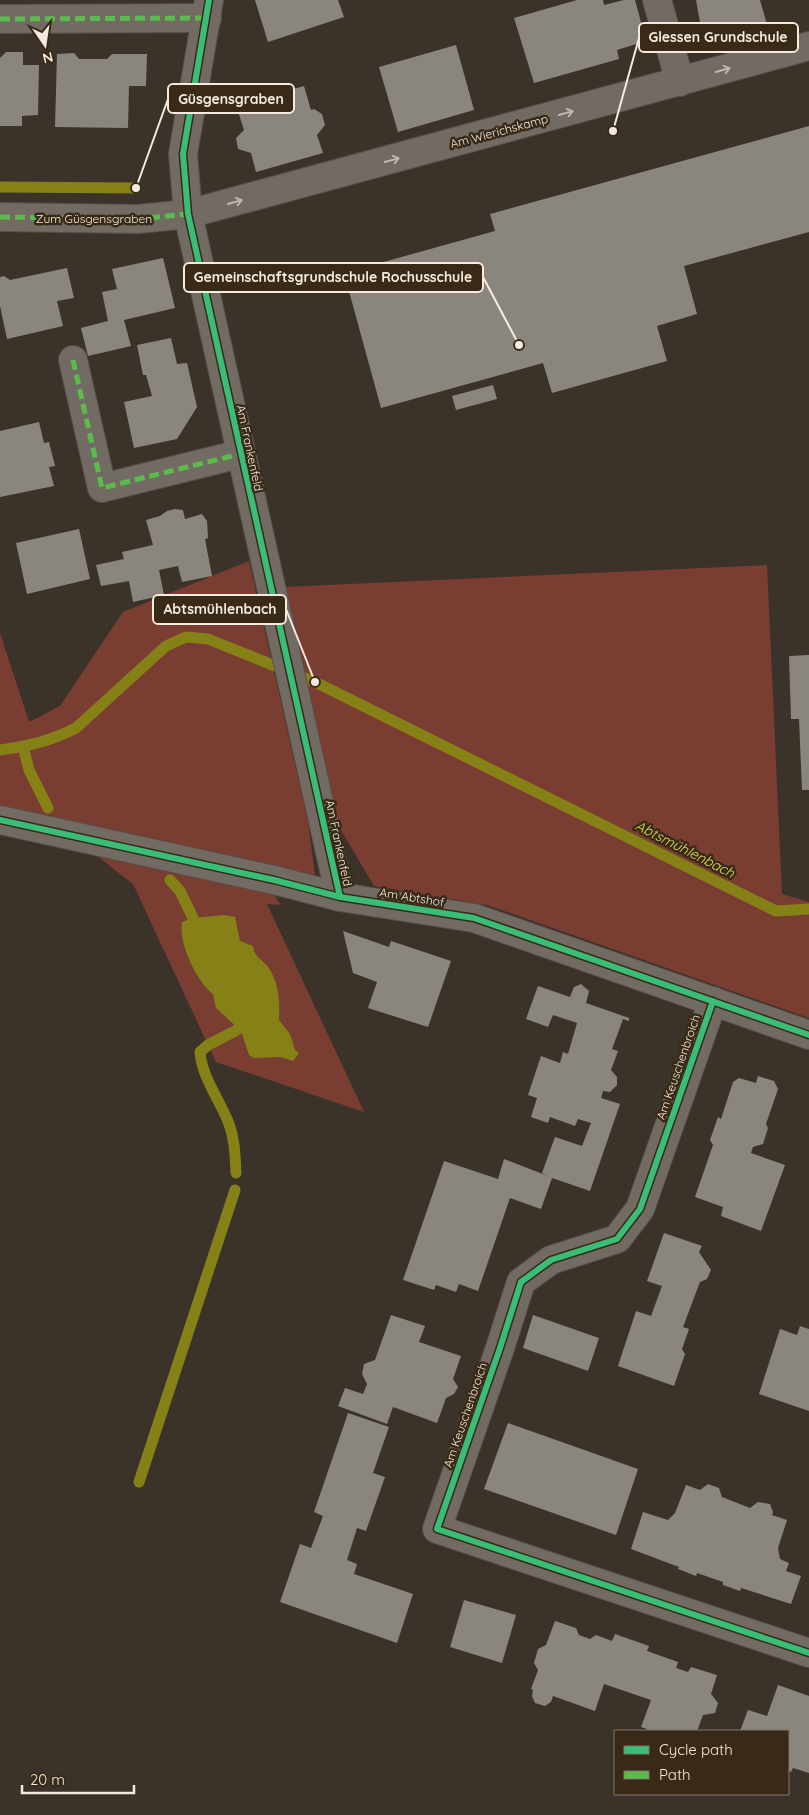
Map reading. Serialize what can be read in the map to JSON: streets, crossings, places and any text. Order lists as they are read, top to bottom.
{
  "streets": {
    "street": [
      "Am Wierichskamp",
      "Zum Güsgensgraben",
      "Am Frankenfeld",
      "Am Abtshof",
      "Am Keuschenbroich"
    ]
  },
  "crossings": [
    ["Am Wierichskamp", "Zum Güsgensgraben"],
    ["Am Wierichskamp", "Am Frankenfeld"],
    ["Zum Güsgensgraben", "Am Frankenfeld"],
    ["Am Frankenfeld", "Am Abtshof"],
    ["Am Abtshof", "Am Keuschenbroich"]
  ],
  "one_way": ["Am Wierichskamp"],
  "water": ["Abtsmühlenbach"],
  "places": [
    "Glessen Grundschule",
    "Güsgensgraben",
    "Gemeinschaftsgrundschule Rochusschule",
    "Abtsmühlenbach"
  ],
  "legend": ["Cycle path", "Path"],
  "scale_bar": "20 m",
  "north": "bottom"
}
